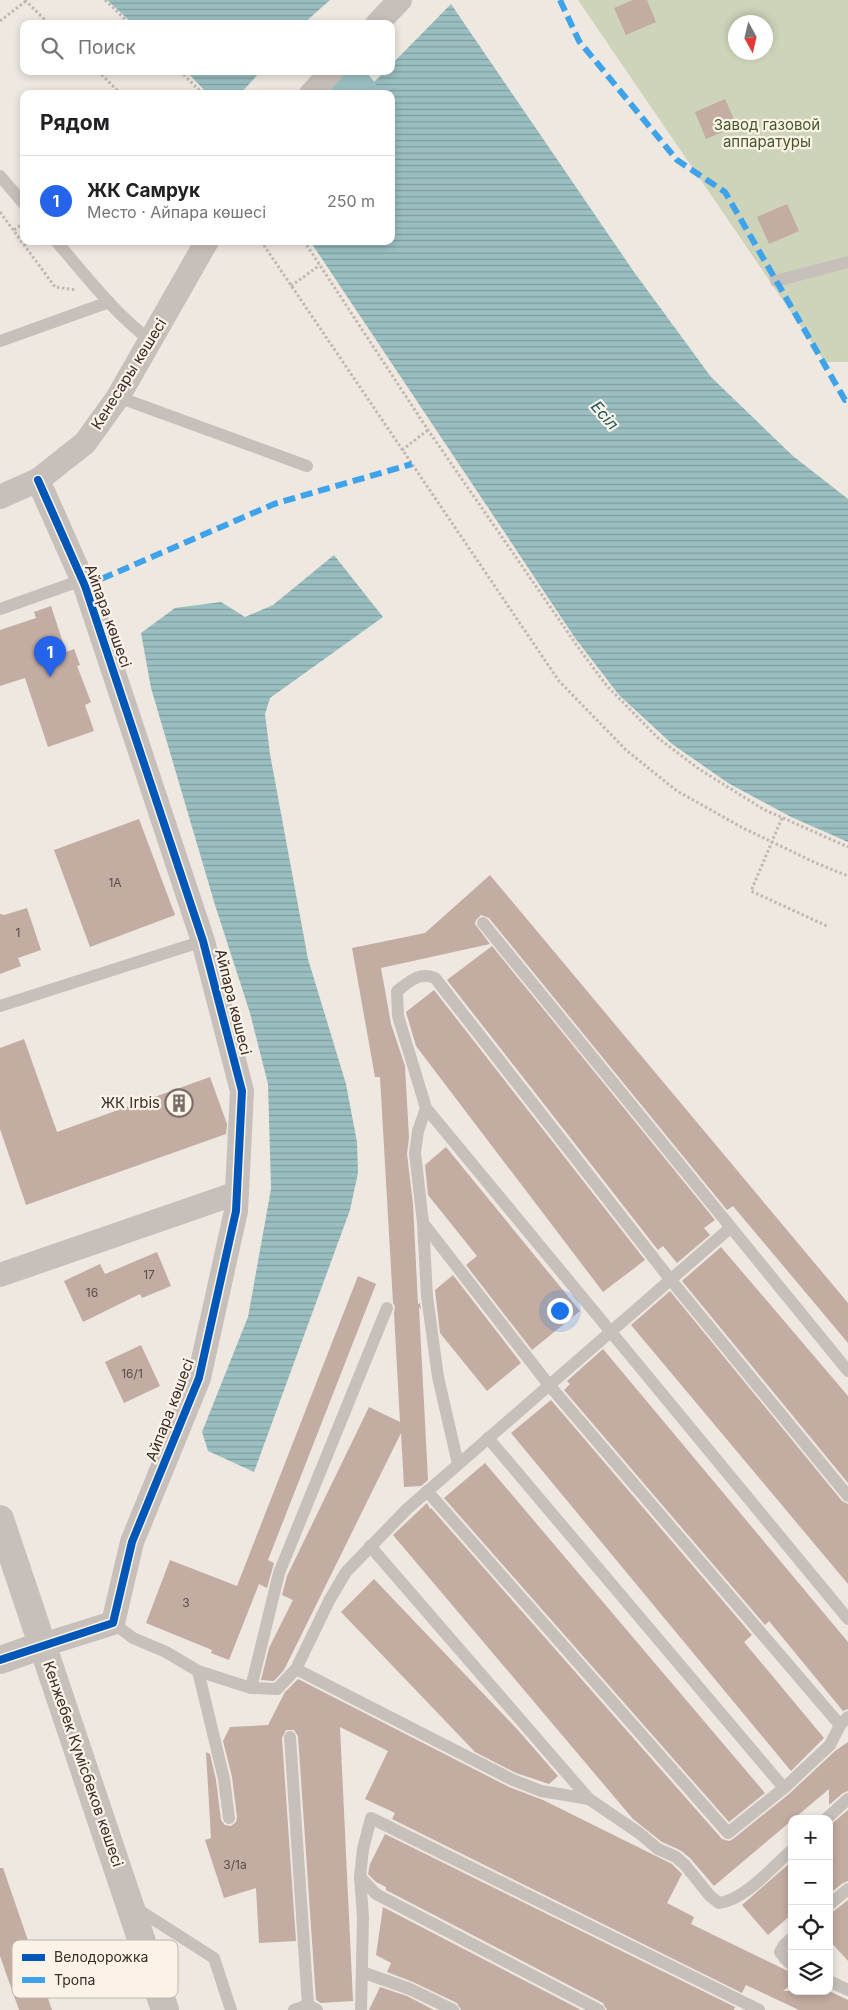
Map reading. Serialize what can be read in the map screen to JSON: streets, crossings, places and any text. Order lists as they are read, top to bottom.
{
  "streets": {
    "street": ["Кенесары көшесі", "Айпара көшесі", "Кенжебек Күмісбеков көшесі"]
  },
  "crossings": [
    ["Кенесары көшесі", "Айпара көшесі"]
  ],
  "water": ["Есіл"],
  "parks": ["Завод газовой аппаратуры"],
  "places": {
    "building": ["ЖК Irbis"]
  },
  "house_numbers": [
    "1А",
    "1",
    "17",
    "16",
    "16/1",
    "3",
    "3/1а"
  ],
  "legend": ["Велодорожка", "Тропа"],
  "north": "bottom",
  "page": {
    "search": "Поиск",
    "heading": "Рядом",
    "list": [
      {
        "mark": "1",
        "name": "ЖК Самрук",
        "note": "Место · Айпара көшесі",
        "value": "250 m"
      }
    ],
    "pins": "1",
    "map_buttons": ["+", "−"]
  }
}
